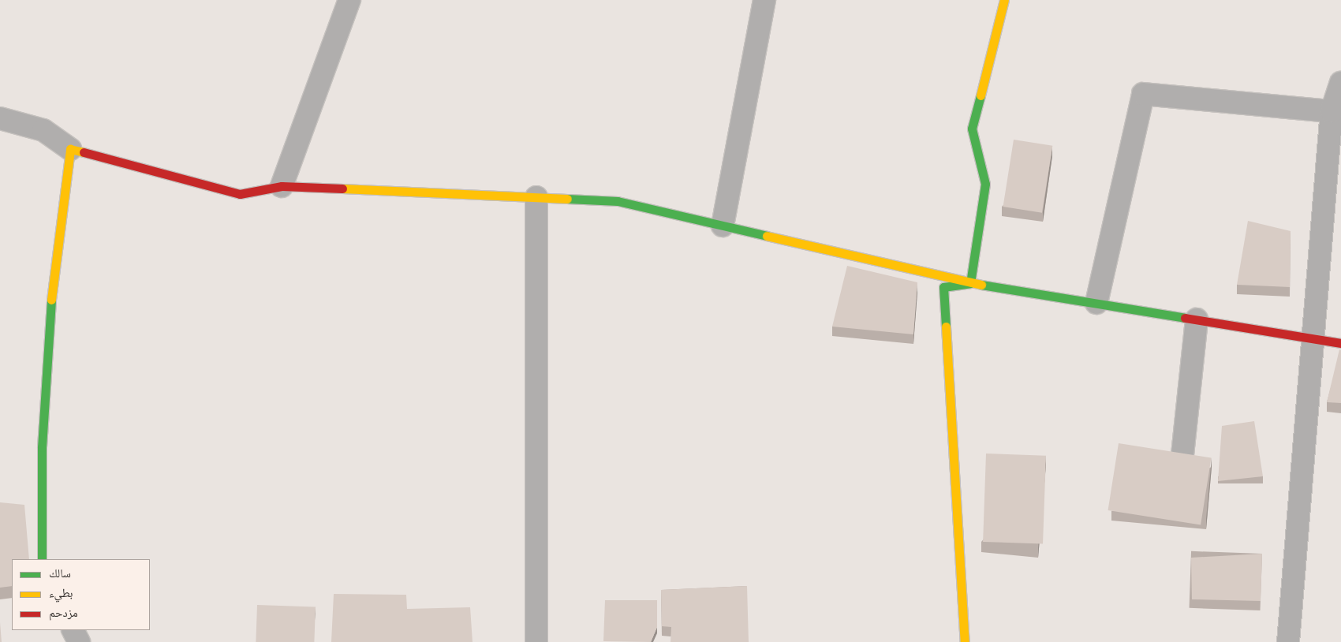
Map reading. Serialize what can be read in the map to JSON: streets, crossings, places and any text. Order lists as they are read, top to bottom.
{
  "legend": ["سالك", "بطيء", "مزدحم"]
}
